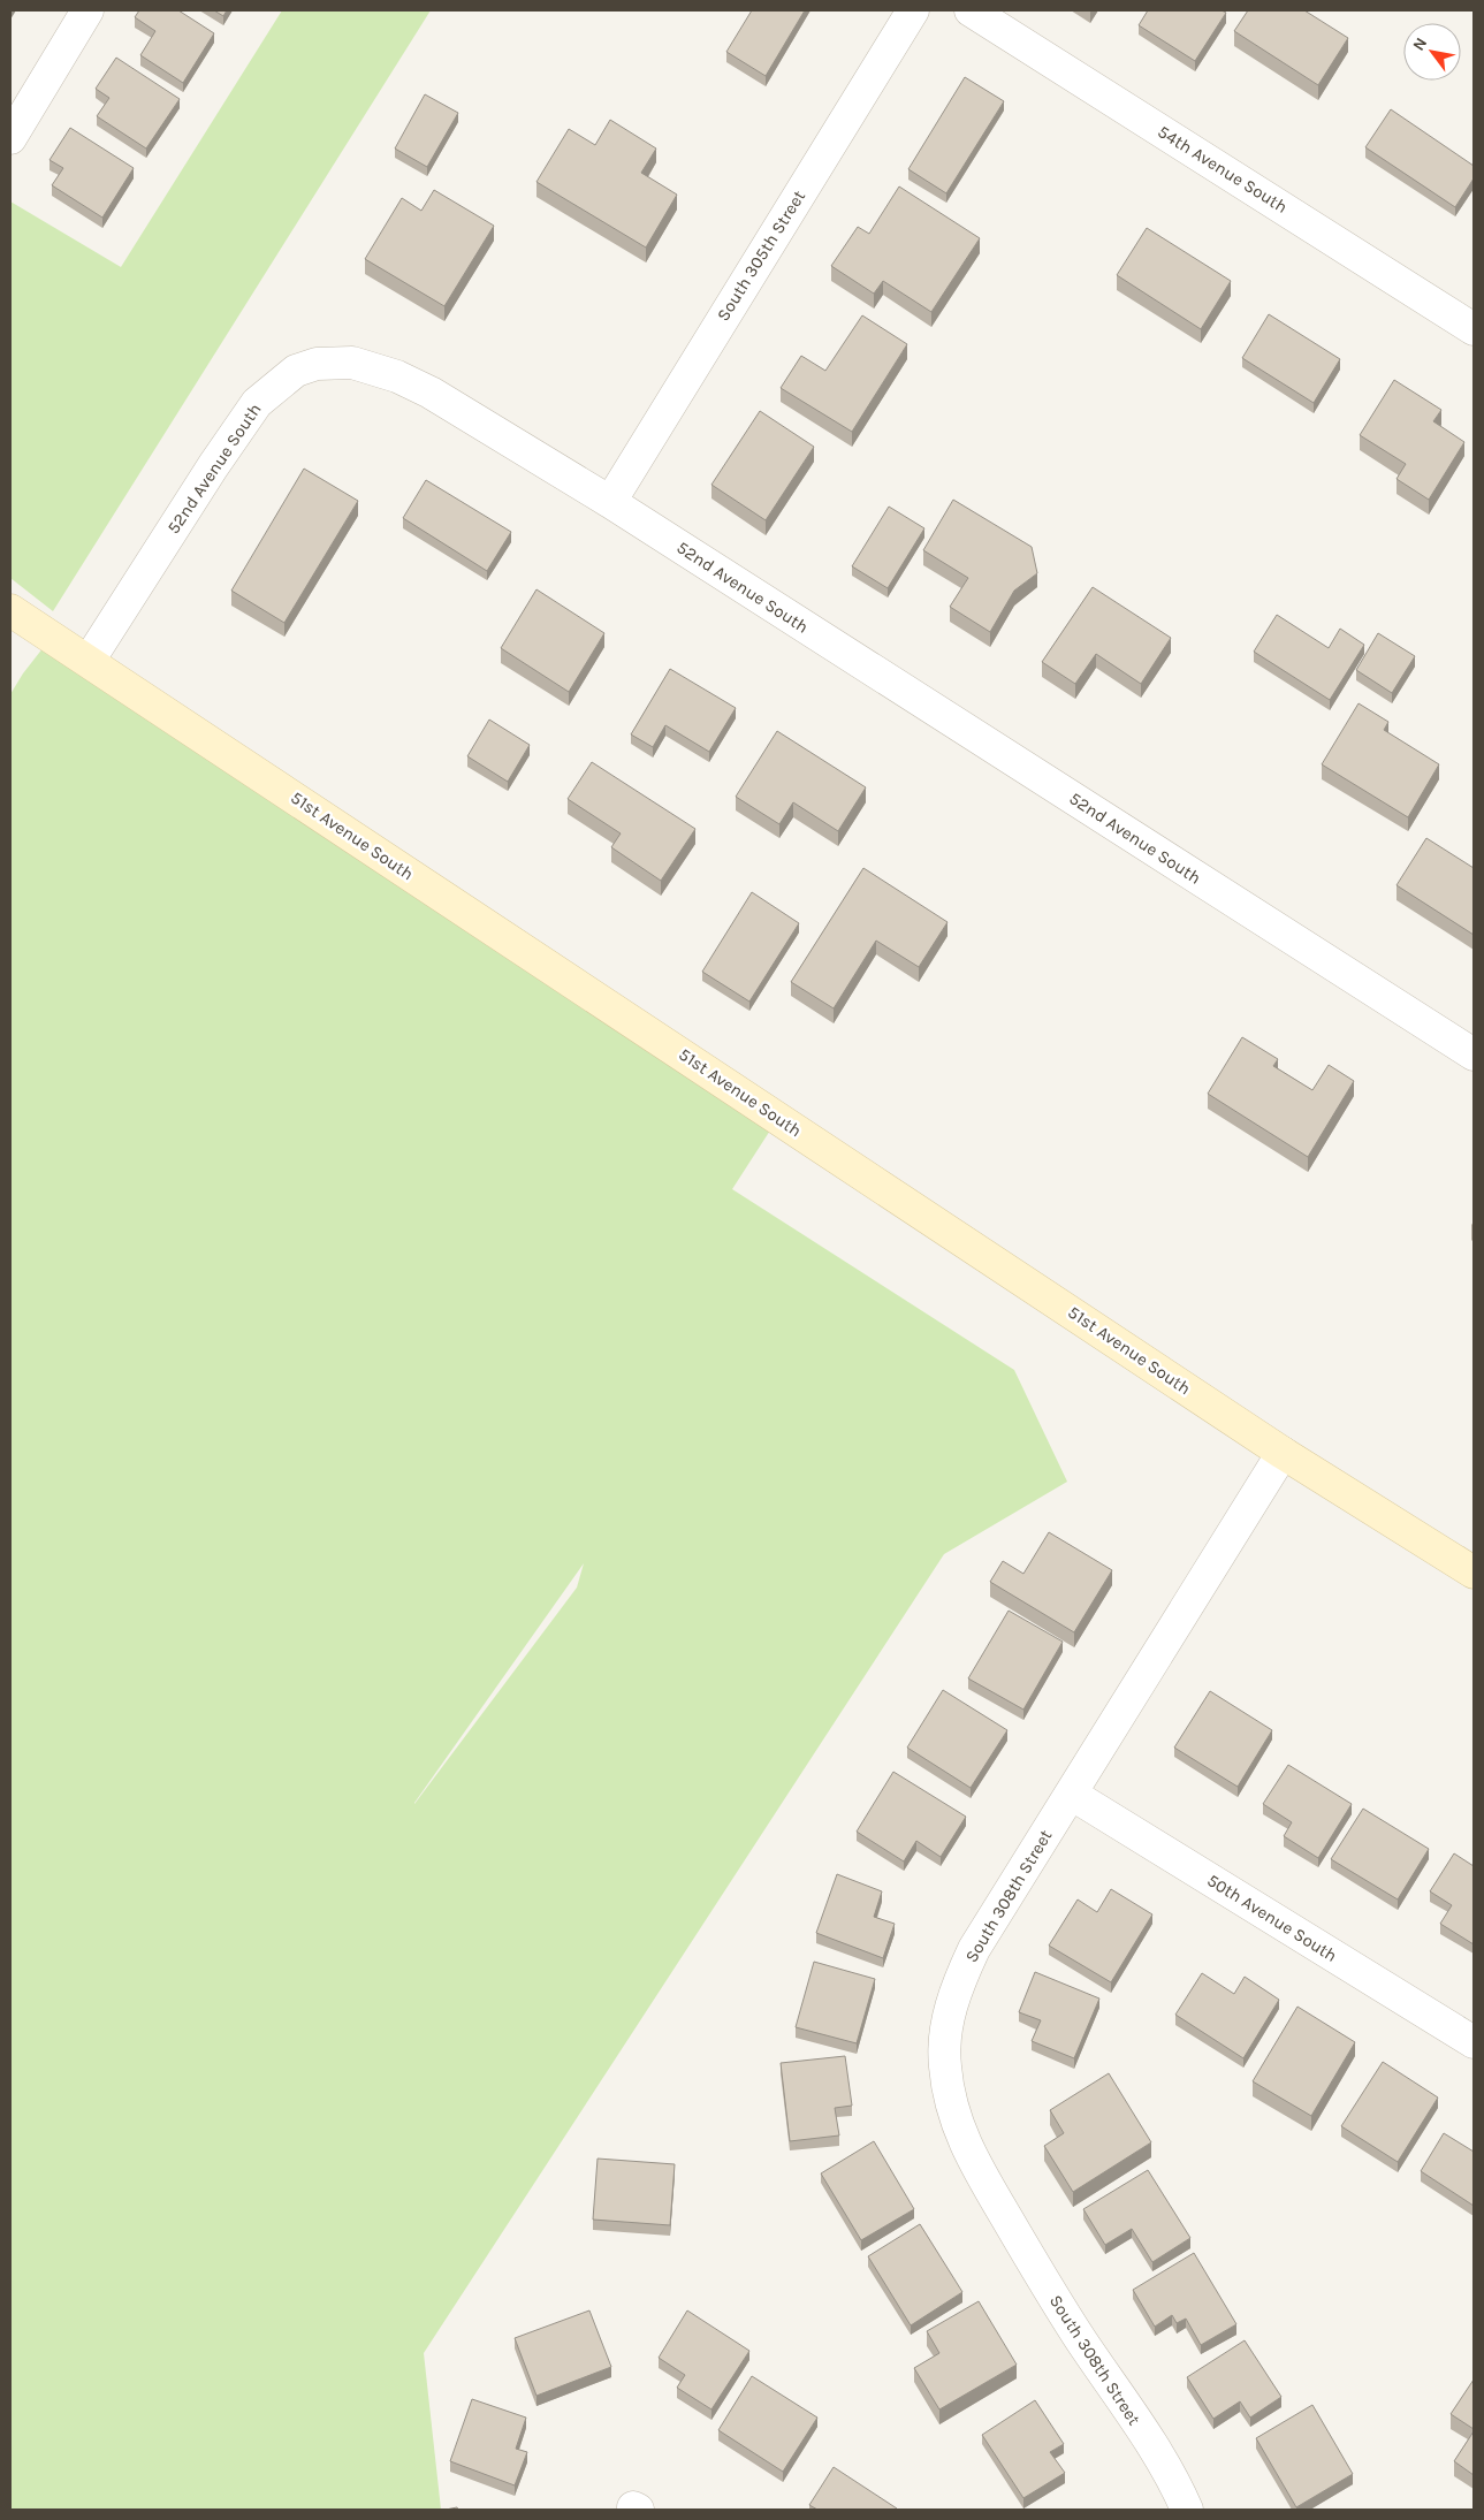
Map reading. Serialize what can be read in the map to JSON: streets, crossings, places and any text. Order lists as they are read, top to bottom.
{
  "streets": {
    "main road": ["51st Avenue South"],
    "street": [
      "54th Avenue South",
      "South 305th Street",
      "52nd Avenue South",
      "South 308th Street",
      "50th Avenue South"
    ]
  },
  "crossings": [
    ["South 305th Street", "52nd Avenue South"],
    ["52nd Avenue South", "51st Avenue South"],
    ["51st Avenue South", "South 308th Street"],
    ["South 308th Street", "50th Avenue South"]
  ],
  "north": "top left"
}
